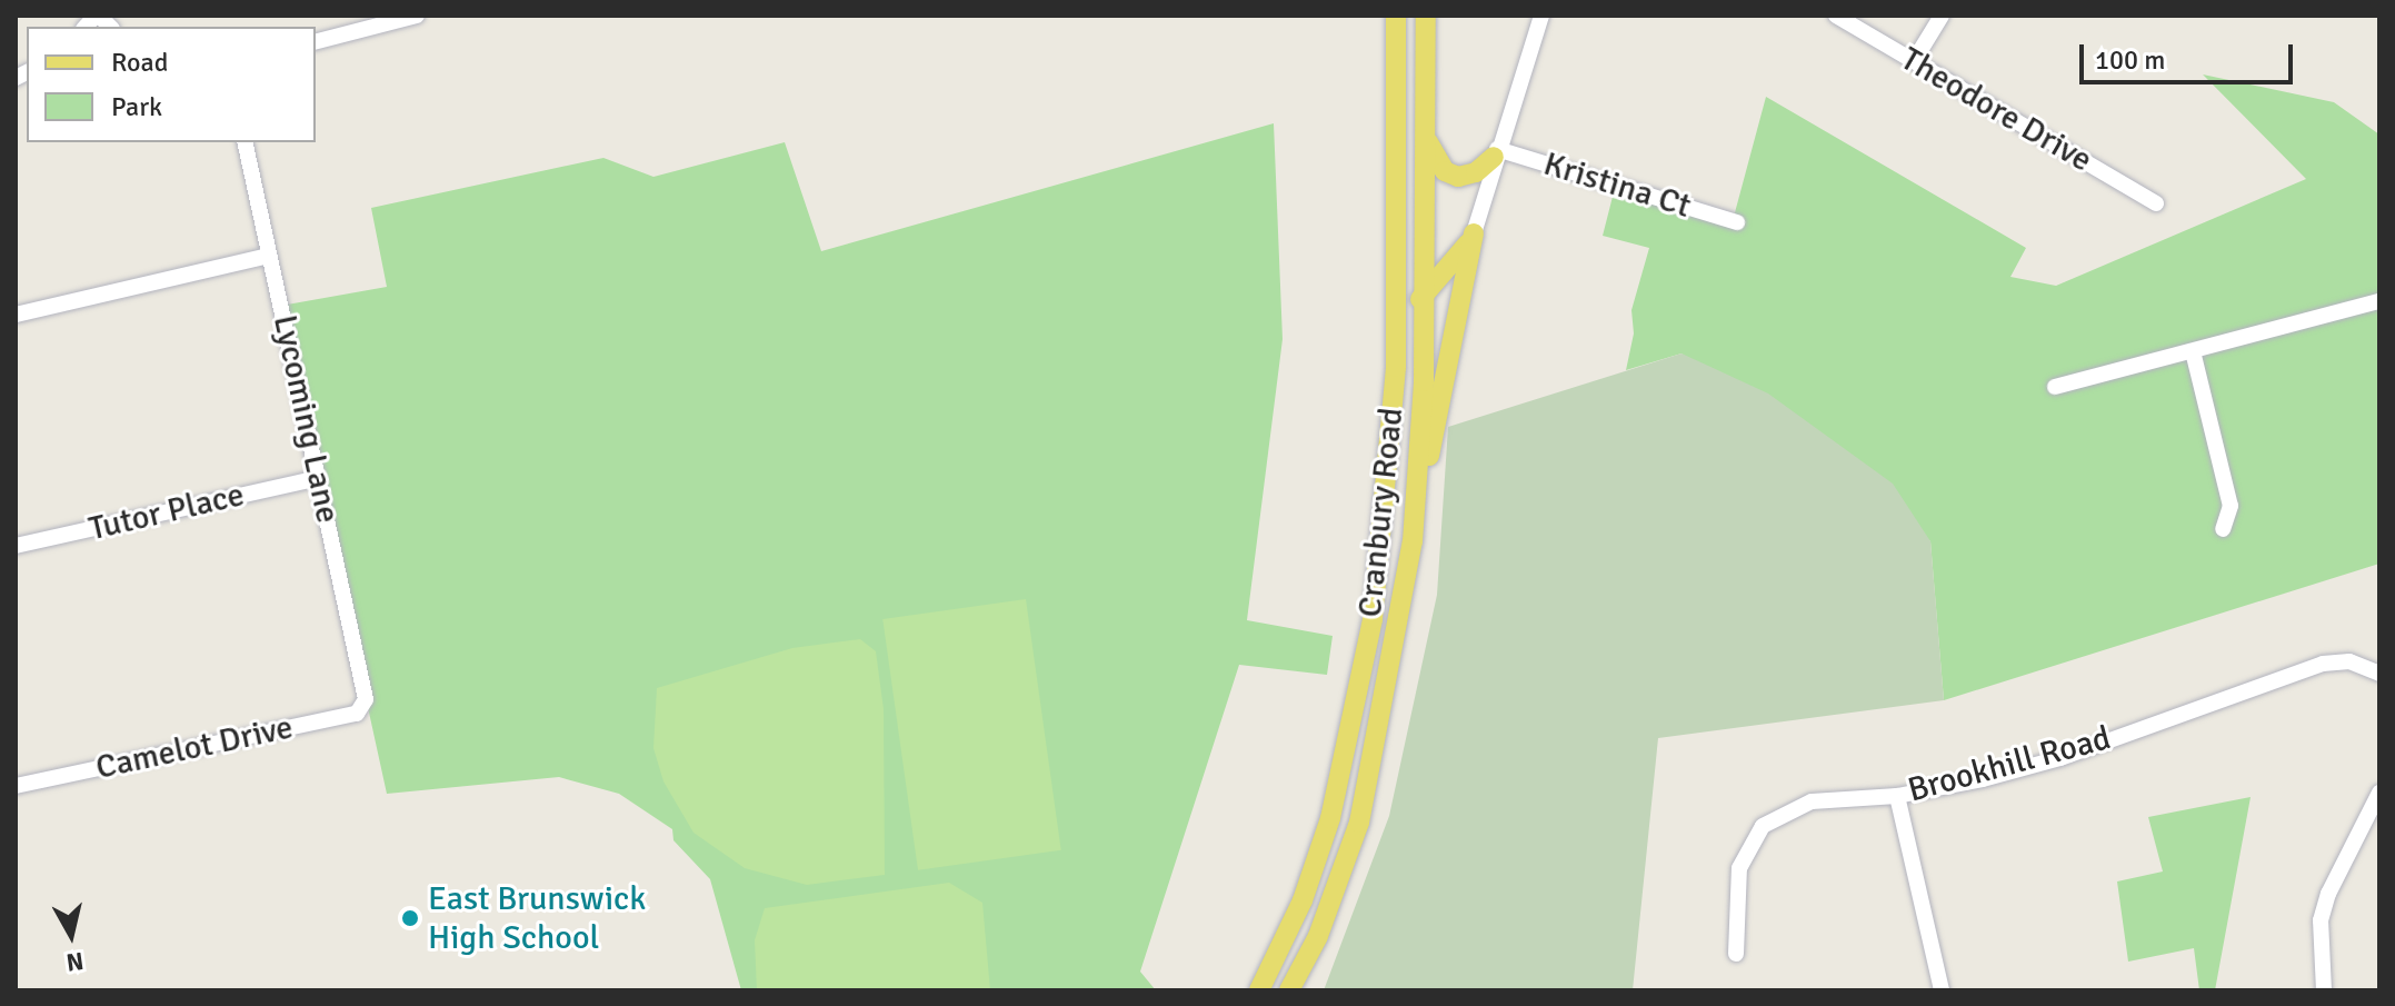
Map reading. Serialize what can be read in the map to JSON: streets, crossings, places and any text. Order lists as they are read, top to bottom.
{
  "streets": {
    "main road": ["Cranbury Road"],
    "street": [
      "Theodore Drive",
      "Kristina Ct",
      "Lycoming Lane",
      "Tutor Place",
      "Camelot Drive",
      "Brookhill Road"
    ]
  },
  "crossings": [
    ["Lycoming Lane", "Tutor Place"],
    ["Lycoming Lane", "Camelot Drive"]
  ],
  "places": ["East Brunswick High School"],
  "legend": ["Road", "Park"],
  "scale_bar": "100 m",
  "north": "bottom"
}
